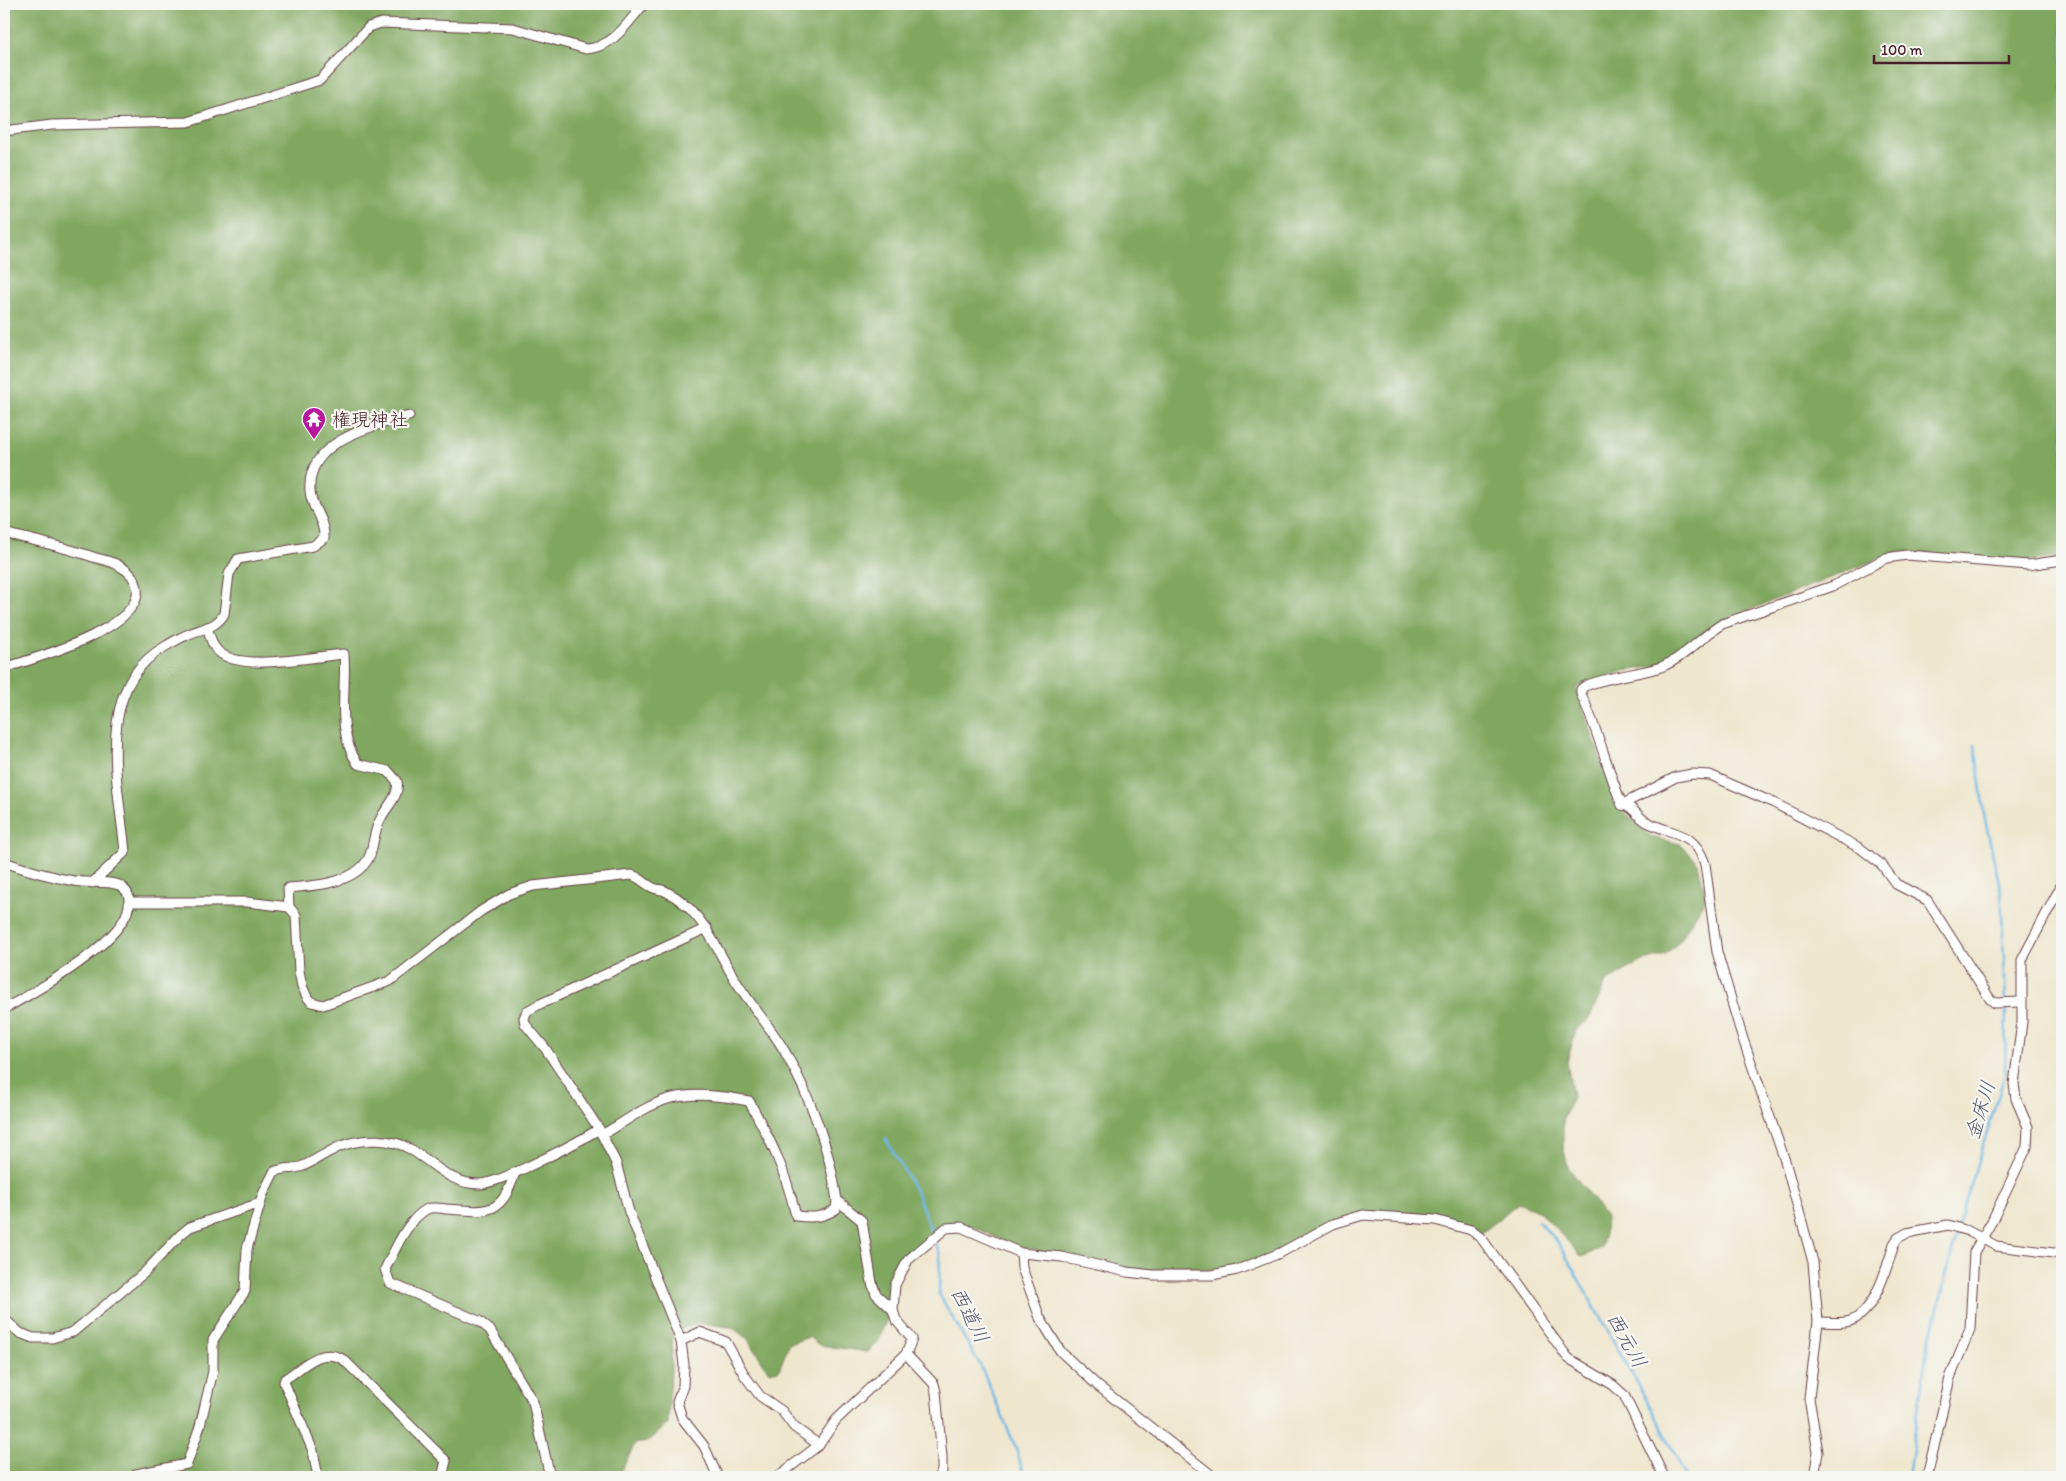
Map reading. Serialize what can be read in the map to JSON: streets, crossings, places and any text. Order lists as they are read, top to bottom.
{
  "water": ["金床川", "西道川", "西元川"],
  "places": {
    "temple": ["権現神社"]
  },
  "scale_bar": "100 m"
}
